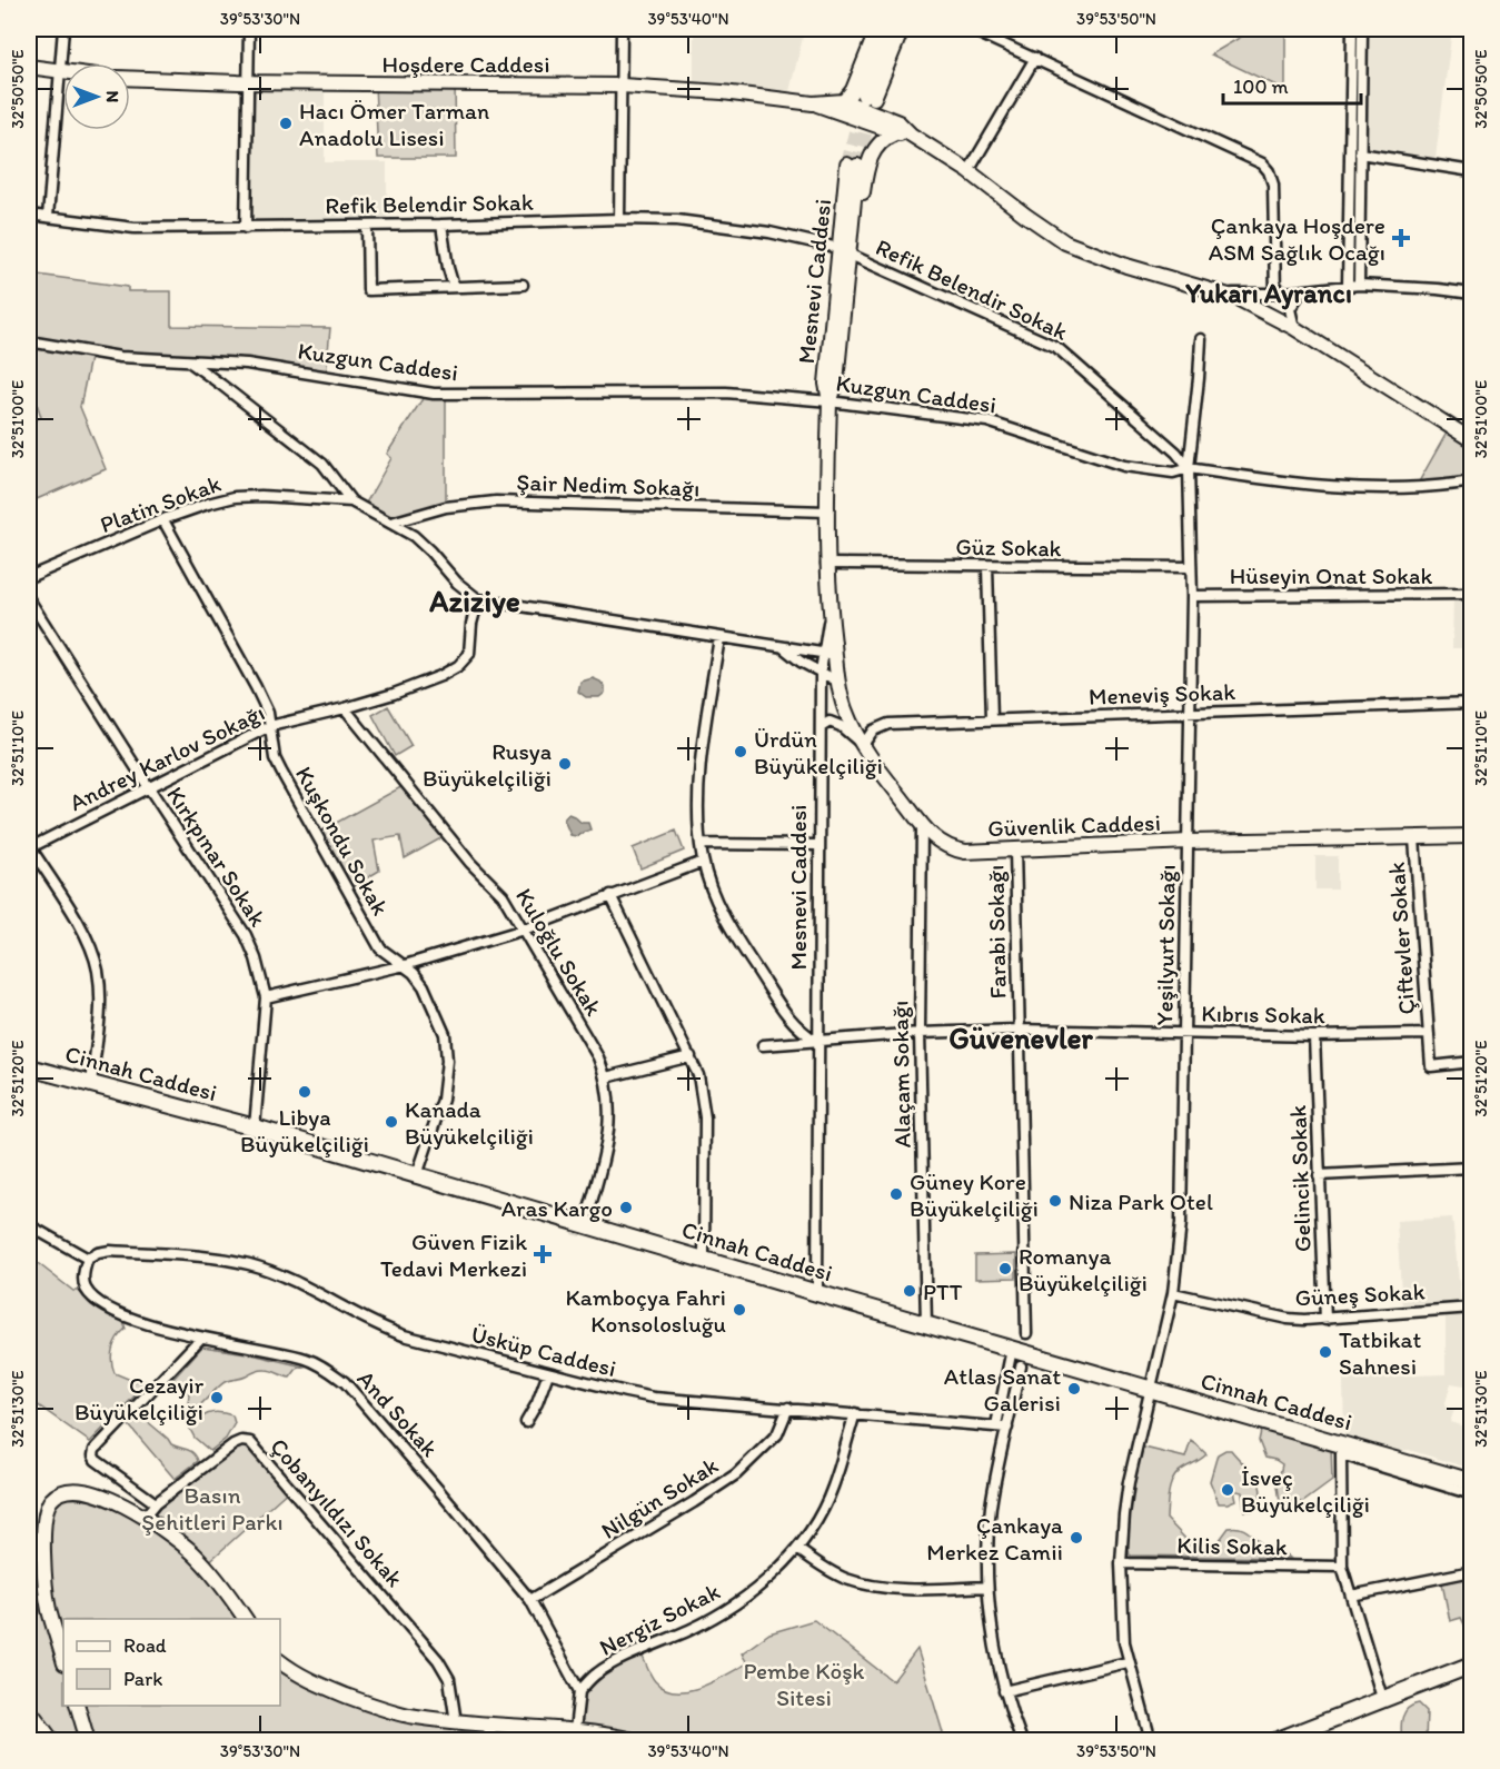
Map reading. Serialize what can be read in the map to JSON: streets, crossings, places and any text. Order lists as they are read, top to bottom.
{
  "streets": {
    "main road": [
      "Hoşdere Caddesi",
      "Mesnevi Caddesi",
      "Güvenlik Caddesi",
      "Cinnah Caddesi"
    ],
    "street": [
      "Refik Belendir Sokak",
      "Kuzgun Caddesi",
      "Şair Nedim Sokağı",
      "Platin Sokak",
      "Güz Sokak",
      "Hüseyin Onat Sokak",
      "Meneviş Sokak",
      "Andrey Karlov Sokağı",
      "Kuşkondu Sokak",
      "Kırkpınar Sokak",
      "Farabi Sokağı",
      "Çiftevler Sokak",
      "Yeşilyurt Sokağı",
      "Kuloğlu Sokak",
      "Kıbrıs Sokak",
      "Alaçam Sokağı",
      "Gelincik Sokak",
      "Güneş Sokak",
      "Üsküp Caddesi",
      "And Sokak",
      "Nilgün Sokak",
      "Çobanyıldızı Sokak",
      "Kilis Sokak",
      "Nergiz Sokak"
    ]
  },
  "crossings": [
    ["Refik Belendir Sokak", "Mesnevi Caddesi"],
    ["Refik Belendir Sokak", "Kuzgun Caddesi"],
    ["Refik Belendir Sokak", "Yeşilyurt Sokağı"],
    ["Mesnevi Caddesi", "Kuzgun Caddesi"],
    ["Mesnevi Caddesi", "Şair Nedim Sokağı"],
    ["Mesnevi Caddesi", "Güz Sokak"],
    ["Mesnevi Caddesi", "Güvenlik Caddesi"],
    ["Mesnevi Caddesi", "Kıbrıs Sokak"],
    ["Mesnevi Caddesi", "Cinnah Caddesi"],
    ["Kuzgun Caddesi", "Yeşilyurt Sokağı"],
    ["Platin Sokak", "Kuşkondu Sokak"],
    ["Güz Sokak", "Yeşilyurt Sokağı"],
    ["Hüseyin Onat Sokak", "Yeşilyurt Sokağı"],
    ["Meneviş Sokak", "Güvenlik Caddesi"],
    ["Meneviş Sokak", "Yeşilyurt Sokağı"],
    ["Andrey Karlov Sokağı", "Kuşkondu Sokak"],
    ["Andrey Karlov Sokağı", "Kırkpınar Sokak"],
    ["Andrey Karlov Sokağı", "Kuloğlu Sokak"],
    ["Güvenlik Caddesi", "Farabi Sokağı"],
    ["Güvenlik Caddesi", "Çiftevler Sokak"],
    ["Güvenlik Caddesi", "Yeşilyurt Sokağı"],
    ["Güvenlik Caddesi", "Alaçam Sokağı"],
    ["Kuşkondu Sokak", "Cinnah Caddesi"],
    ["Kırkpınar Sokak", "Cinnah Caddesi"],
    ["Farabi Sokağı", "Kıbrıs Sokak"],
    ["Çiftevler Sokak", "Kıbrıs Sokak"],
    ["Yeşilyurt Sokağı", "Kıbrıs Sokak"],
    ["Yeşilyurt Sokağı", "Cinnah Caddesi"],
    ["Yeşilyurt Sokağı", "Güneş Sokak"],
    ["Yeşilyurt Sokağı", "Kilis Sokak"],
    ["Kuloğlu Sokak", "Cinnah Caddesi"],
    ["Kıbrıs Sokak", "Alaçam Sokağı"],
    ["Kıbrıs Sokak", "Gelincik Sokak"],
    ["Cinnah Caddesi", "Alaçam Sokağı"],
    ["Gelincik Sokak", "Güneş Sokak"],
    ["Üsküp Caddesi", "And Sokak"],
    ["Üsküp Caddesi", "Nilgün Sokak"],
    ["Üsküp Caddesi", "Nergiz Sokak"],
    ["And Sokak", "Nilgün Sokak"],
    ["And Sokak", "Nergiz Sokak"]
  ],
  "districts": ["Yukarı Ayrancı", "Aziziye", "Güvenevler"],
  "parks": ["Basın Şehitleri Parkı", "Pembe Köşk Sitesi"],
  "places": {
    "other": [
      "Hacı Ömer Tarman Anadolu Lisesi",
      "Ürdün Büyükelçiliği",
      "Rusya Büyükelçiliği",
      "Libya Büyükelçiliği",
      "Kanada Büyükelçiliği",
      "Güney Kore Büyükelçiliği",
      "Niza Park Otel",
      "Aras Kargo",
      "Romanya Büyükelçiliği",
      "PTT",
      "Kamboçya Fahri Konsolosluğu",
      "Tatbikat Sahnesi",
      "Atlas Sanat Galerisi",
      "Cezayir Büyükelçiliği",
      "İsveç Büyükelçiliği",
      "Çankaya Merkez Camii"
    ],
    "health": ["Çankaya Hoşdere ASM Sağlık Ocağı", "Güven Fizik Tedavi Merkezi"]
  },
  "legend": ["Road", "Park"],
  "scale_bar": "100 m",
  "north": "right",
  "coordinates": [
    "39°53'30\"N",
    "39°53'40\"N",
    "39°53'50\"N",
    "32°50'50\"E",
    "32°51'00\"E",
    "32°51'10\"E",
    "32°51'20\"E",
    "32°51'30\"E"
  ]
}
